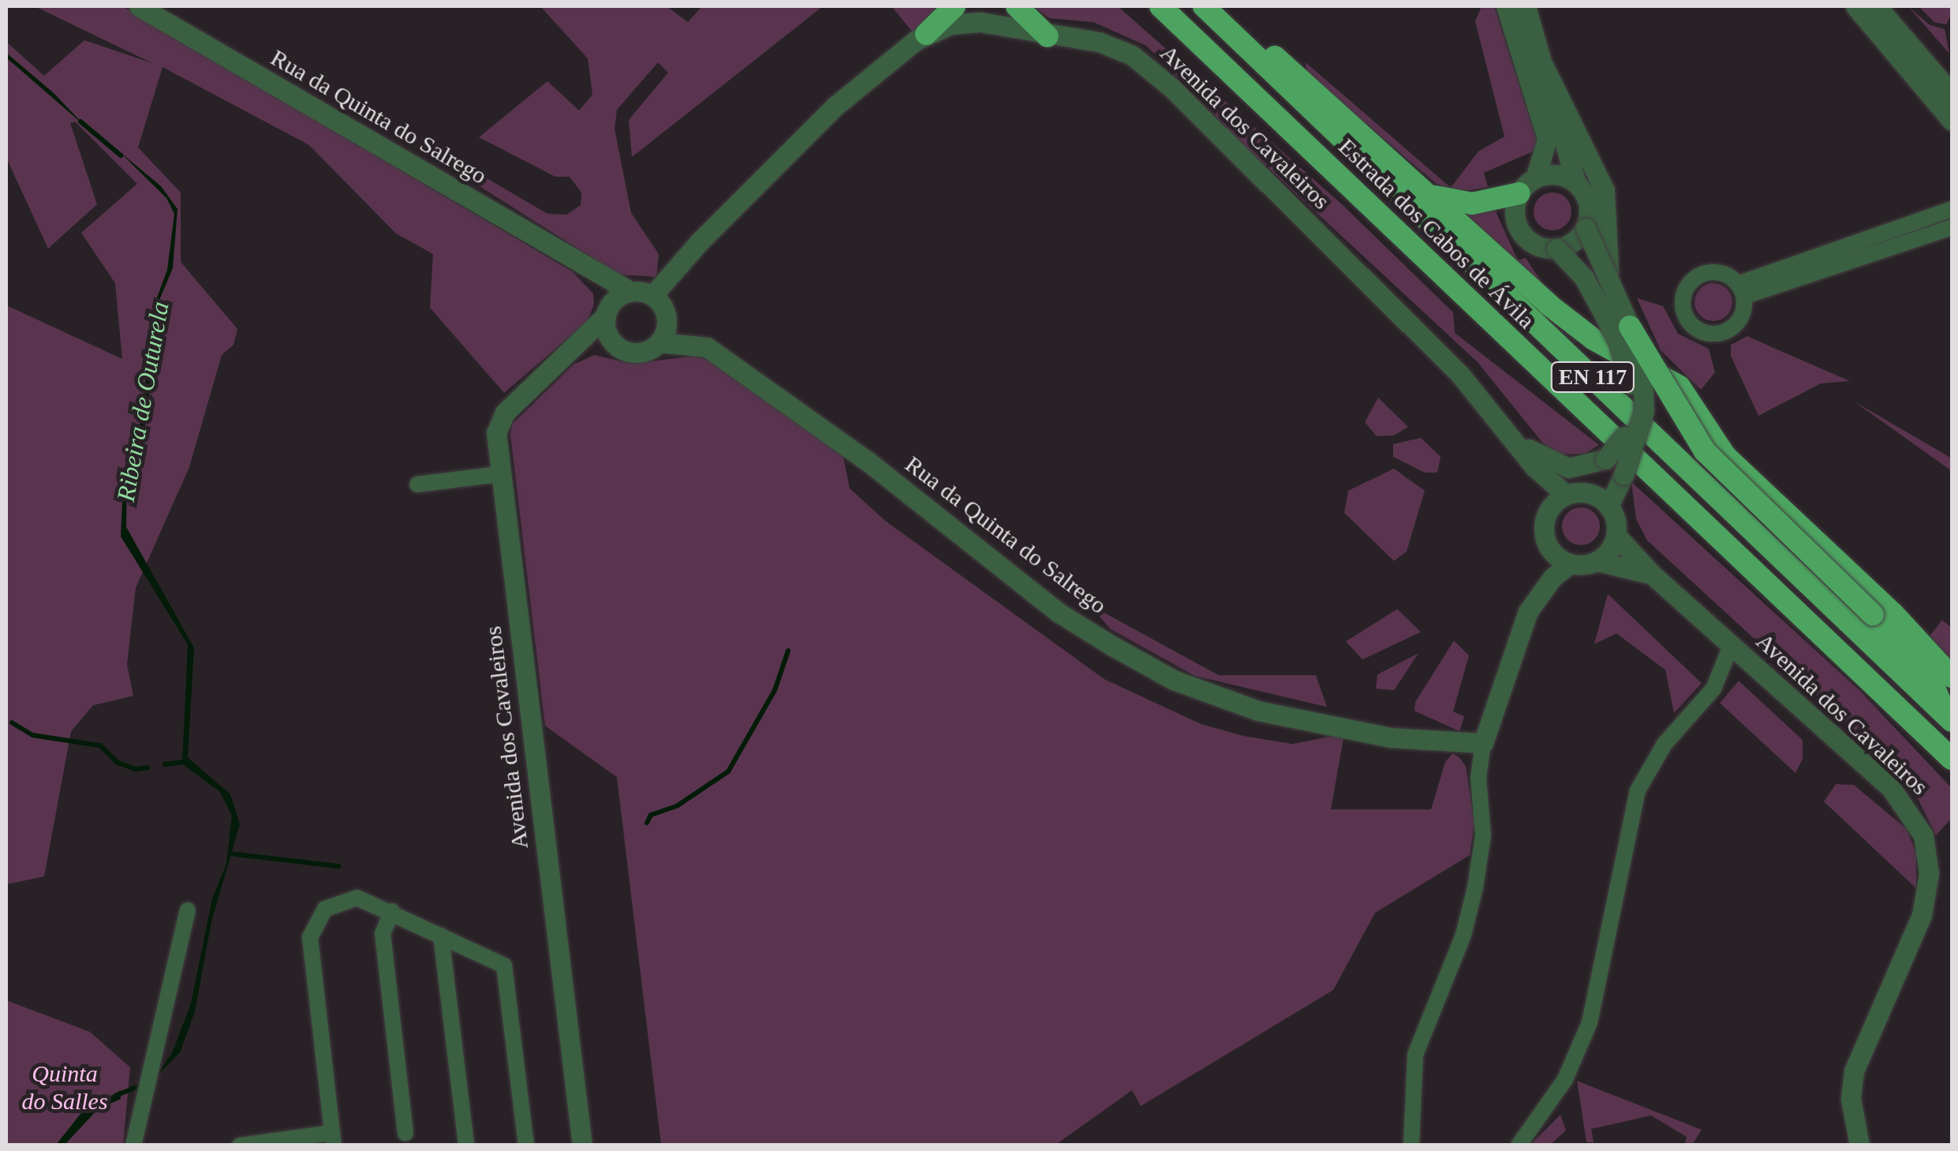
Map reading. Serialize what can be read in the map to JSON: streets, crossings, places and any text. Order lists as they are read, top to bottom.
{
  "streets": {
    "highway": ["Estrada dos Cabos de Ávila", "EN 117"],
    "street": ["Rua da Quinta do Salrego", "Avenida dos Cavaleiros"]
  },
  "crossings": [
    ["Rua da Quinta do Salrego", "Avenida dos Cavaleiros"]
  ],
  "water": ["Ribeira de Outurela"],
  "parks": ["Quinta do Salles"]
}
